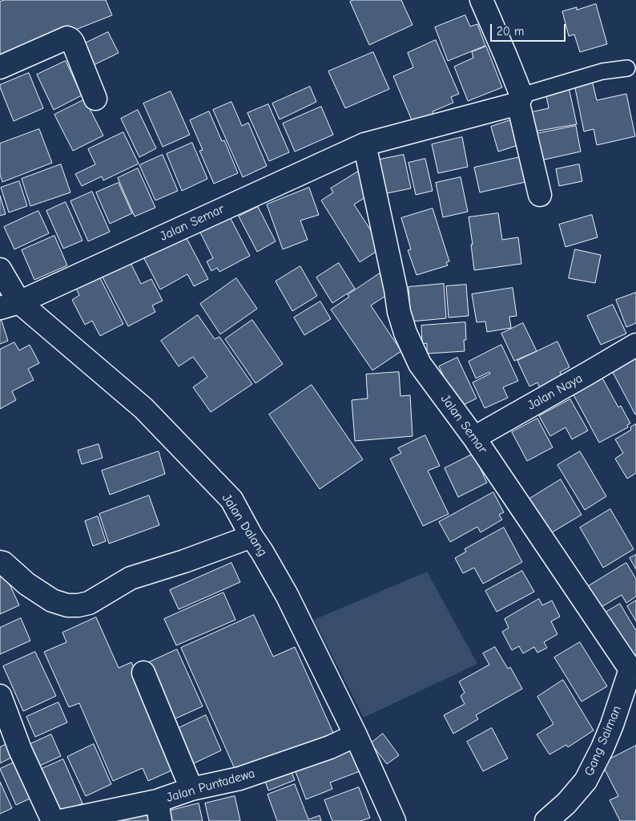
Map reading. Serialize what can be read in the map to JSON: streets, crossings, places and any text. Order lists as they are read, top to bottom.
{
  "streets": {
    "street": [
      "Jalan Semar",
      "Jalan Naya",
      "Jalan Dalang",
      "Gang Saiman",
      "Jalan Puntadewa"
    ]
  },
  "crossings": [
    ["Jalan Semar", "Jalan Naya"],
    ["Jalan Semar", "Jalan Dalang"],
    ["Jalan Semar", "Gang Saiman"],
    ["Jalan Dalang", "Jalan Puntadewa"]
  ],
  "scale_bar": "20 m"
}
